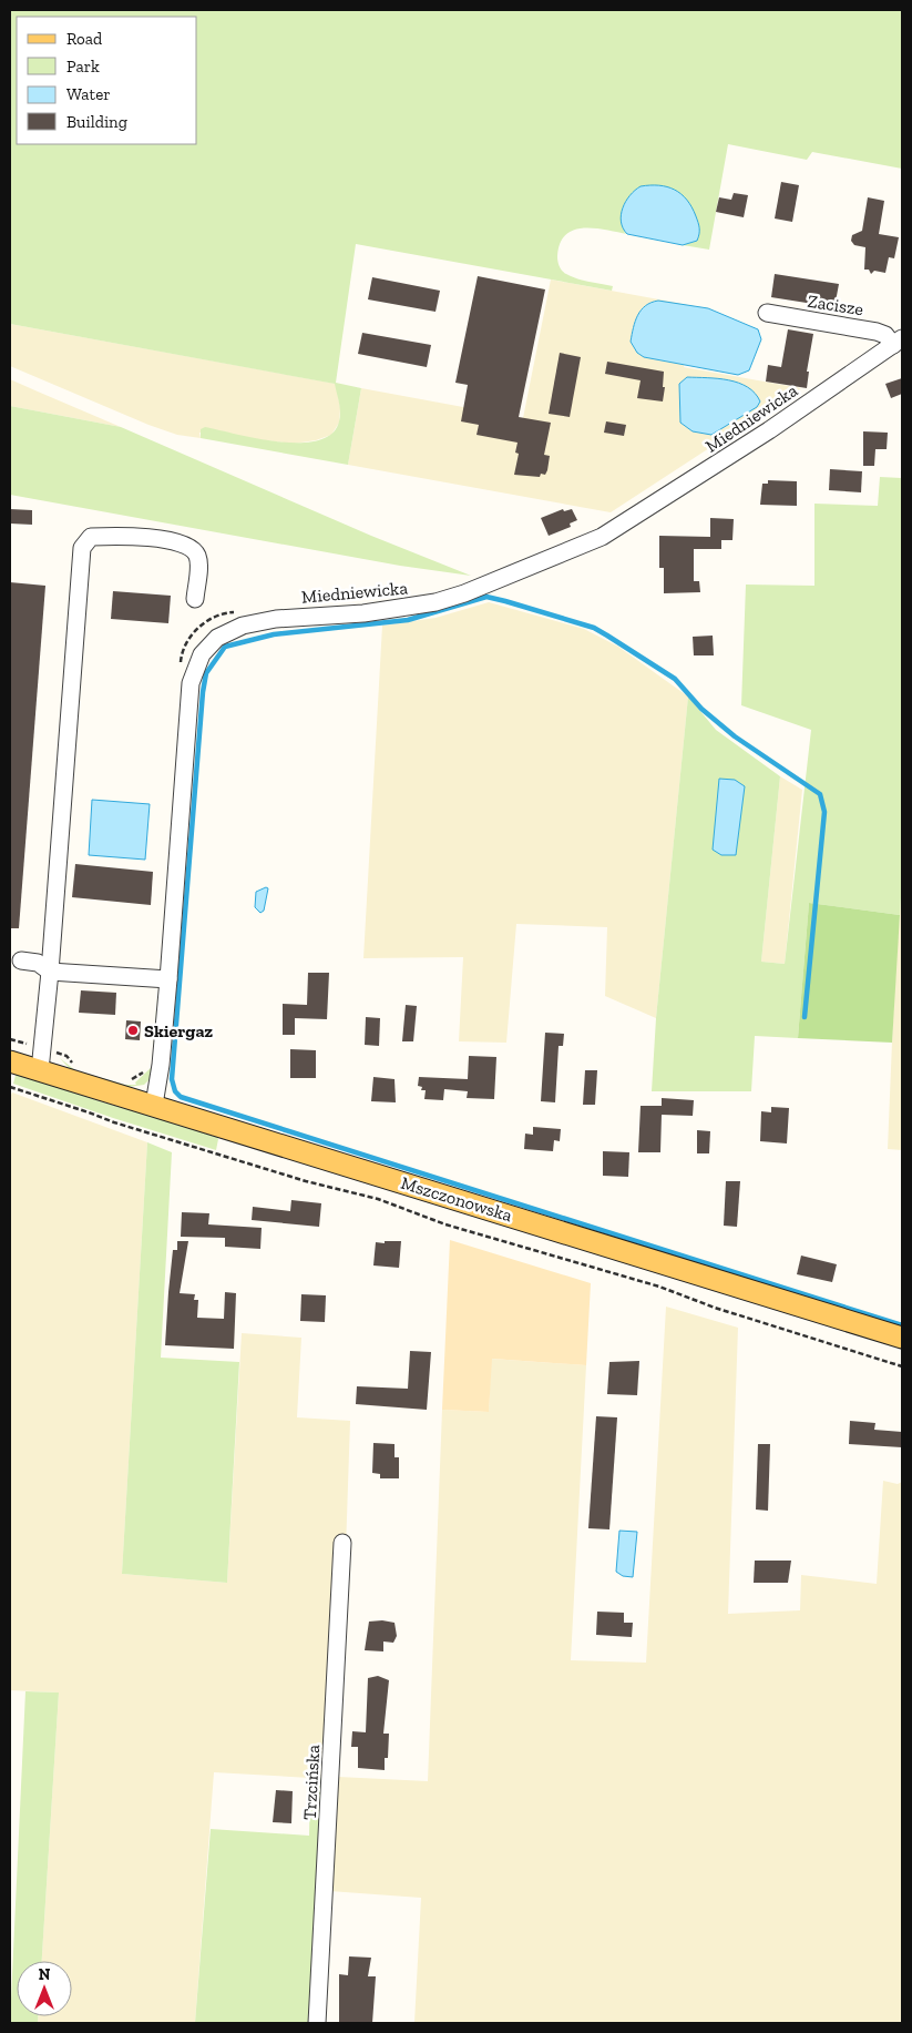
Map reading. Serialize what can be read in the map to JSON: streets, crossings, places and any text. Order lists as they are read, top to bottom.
{
  "streets": {
    "main road": ["Mszczonowska"],
    "street": ["Zacisze", "Miedniewicka", "Trzcińska"]
  },
  "crossings": [
    ["Zacisze", "Miedniewicka"],
    ["Miedniewicka", "Mszczonowska"]
  ],
  "places": ["Skiergaz"],
  "legend": [
    "Road",
    "Park",
    "Water",
    "Building"
  ],
  "north": "top"
}
